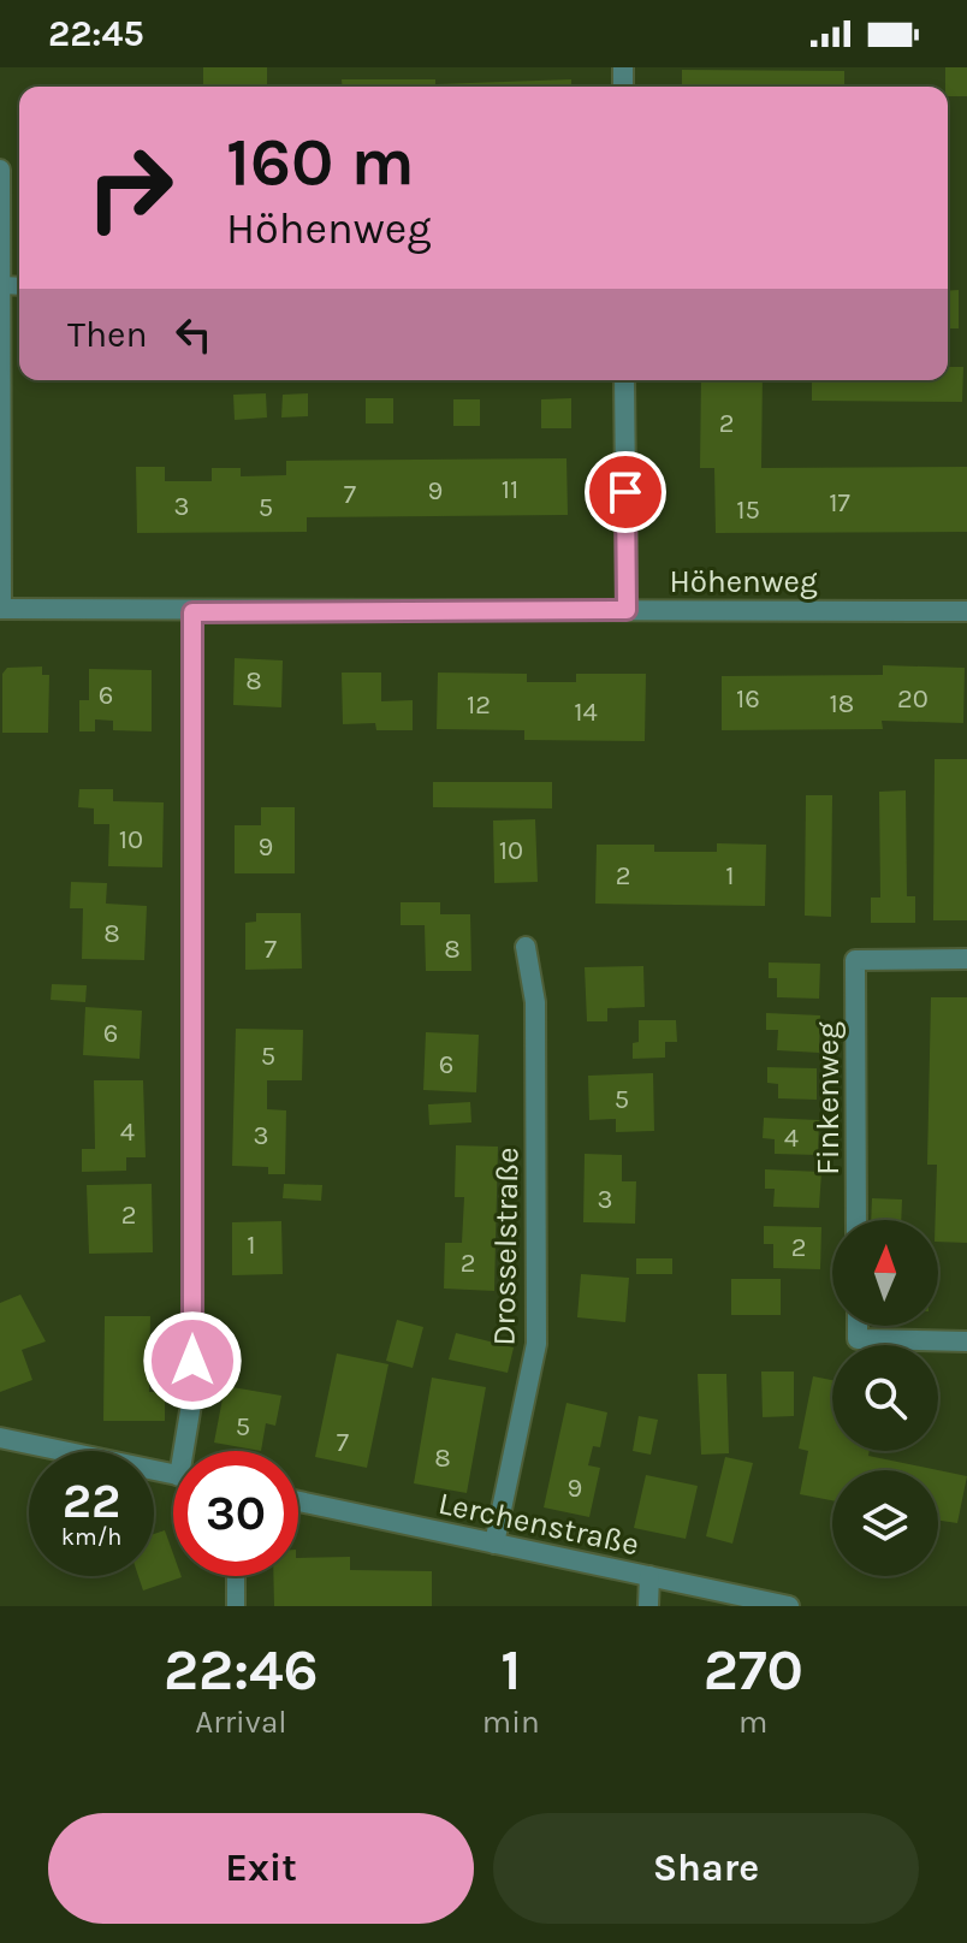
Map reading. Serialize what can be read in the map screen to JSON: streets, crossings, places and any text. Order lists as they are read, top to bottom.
{
  "streets": {
    "street": [
      "Höhenweg",
      "Finkenweg",
      "Drosselstraße",
      "Lerchenstraße"
    ]
  },
  "crossings": [
    ["Drosselstraße", "Lerchenstraße"]
  ],
  "house_numbers": [
    "2",
    "11",
    "9",
    "7",
    "17",
    "3",
    "5",
    "15",
    "8",
    "6",
    "16",
    "20",
    "18",
    "12",
    "14",
    "10",
    "9",
    "10",
    "2",
    "1",
    "8",
    "7",
    "8",
    "6",
    "5",
    "6",
    "5",
    "4",
    "3",
    "4",
    "3",
    "2",
    "1",
    "2",
    "2",
    "5",
    "7",
    "8",
    "9"
  ],
  "north": "top",
  "page": {
    "status": "22:45",
    "turn": ["160 m", "Höhenweg"],
    "then": "Then",
    "speed": "22 km/h",
    "limit": "30",
    "eta": [
      "22:46",
      "Arrival",
      "1",
      "min",
      "270",
      "m"
    ],
    "buttons": ["Exit", "Share"]
  }
}
